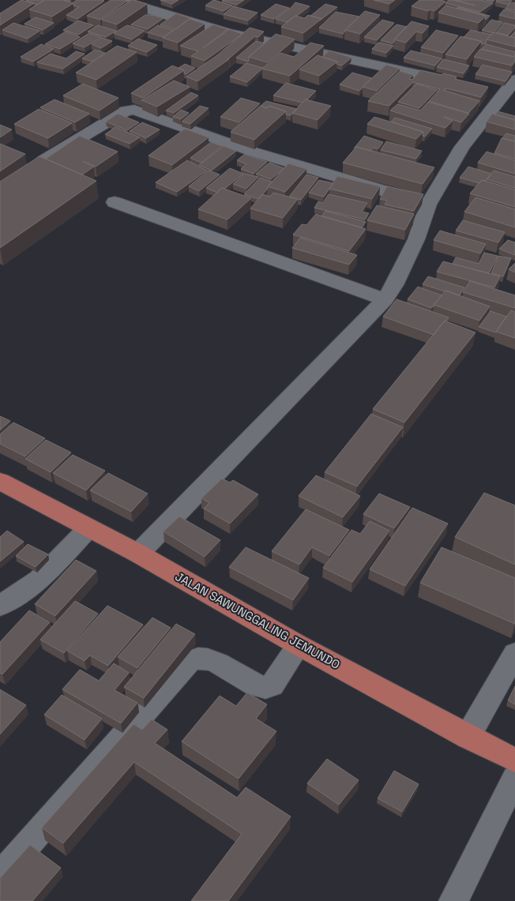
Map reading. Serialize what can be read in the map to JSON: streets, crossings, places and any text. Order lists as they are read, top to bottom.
{
  "streets": {
    "main road": ["JALAN SAWUNGGALING JEMUNDO"]
  }
}
